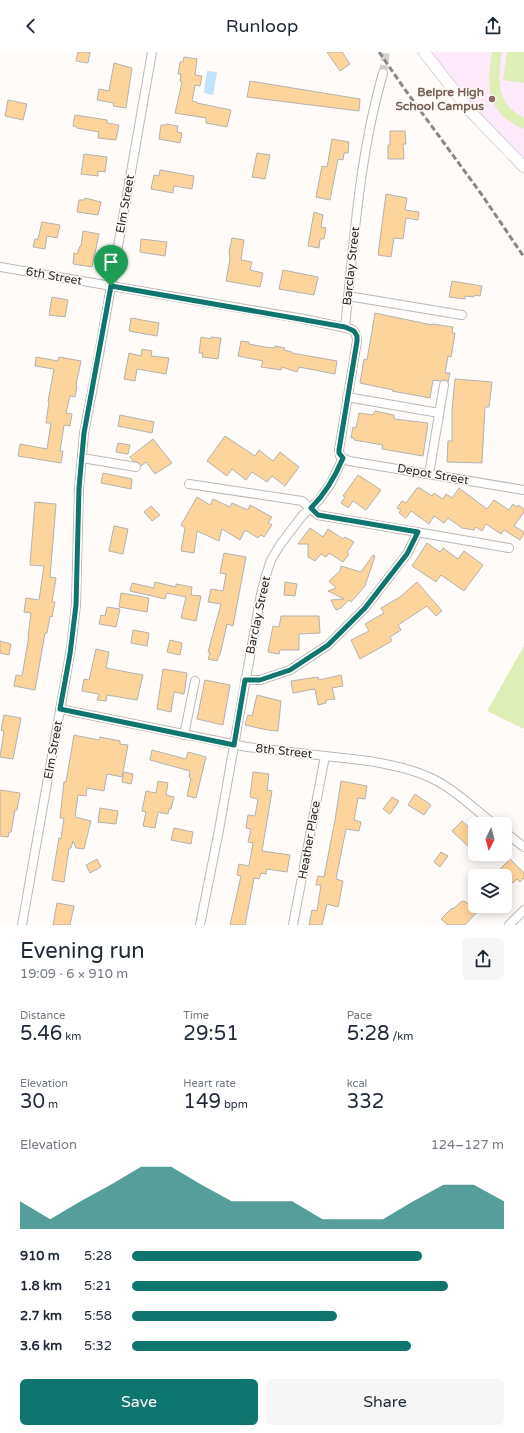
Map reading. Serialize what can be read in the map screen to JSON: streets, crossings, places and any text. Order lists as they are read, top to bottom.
{
  "streets": {
    "street": [
      "Elm Street",
      "Barclay Street",
      "6th Street",
      "Depot Street",
      "8th Street",
      "Heather Place"
    ]
  },
  "crossings": [
    ["Elm Street", "6th Street"],
    ["Elm Street", "8th Street"],
    ["Barclay Street", "6th Street"],
    ["Barclay Street", "Depot Street"],
    ["Barclay Street", "8th Street"],
    ["8th Street", "Heather Place"]
  ],
  "places": ["Belpre High School Campus"],
  "north": "bottom",
  "page": {
    "header": "Runloop",
    "heading": ["Evening run", "19:09 · 6 × 910 m"],
    "stats": [
      ["Distance", "5.46 km"],
      ["Time", "29:51"],
      ["Pace", "5:28 /km"],
      ["Elevation", "30 m"],
      ["Heart rate", "149 bpm"],
      ["kcal", "332"]
    ],
    "chart": ["Elevation", "124–127 m"],
    "list": [
      {
        "name": "910 m",
        "note": "5:28"
      },
      {
        "name": "1.8 km",
        "note": "5:21"
      },
      {
        "name": "2.7 km",
        "note": "5:58"
      },
      {
        "name": "3.6 km",
        "note": "5:32"
      }
    ],
    "buttons": ["Save", "Share"]
  }
}
